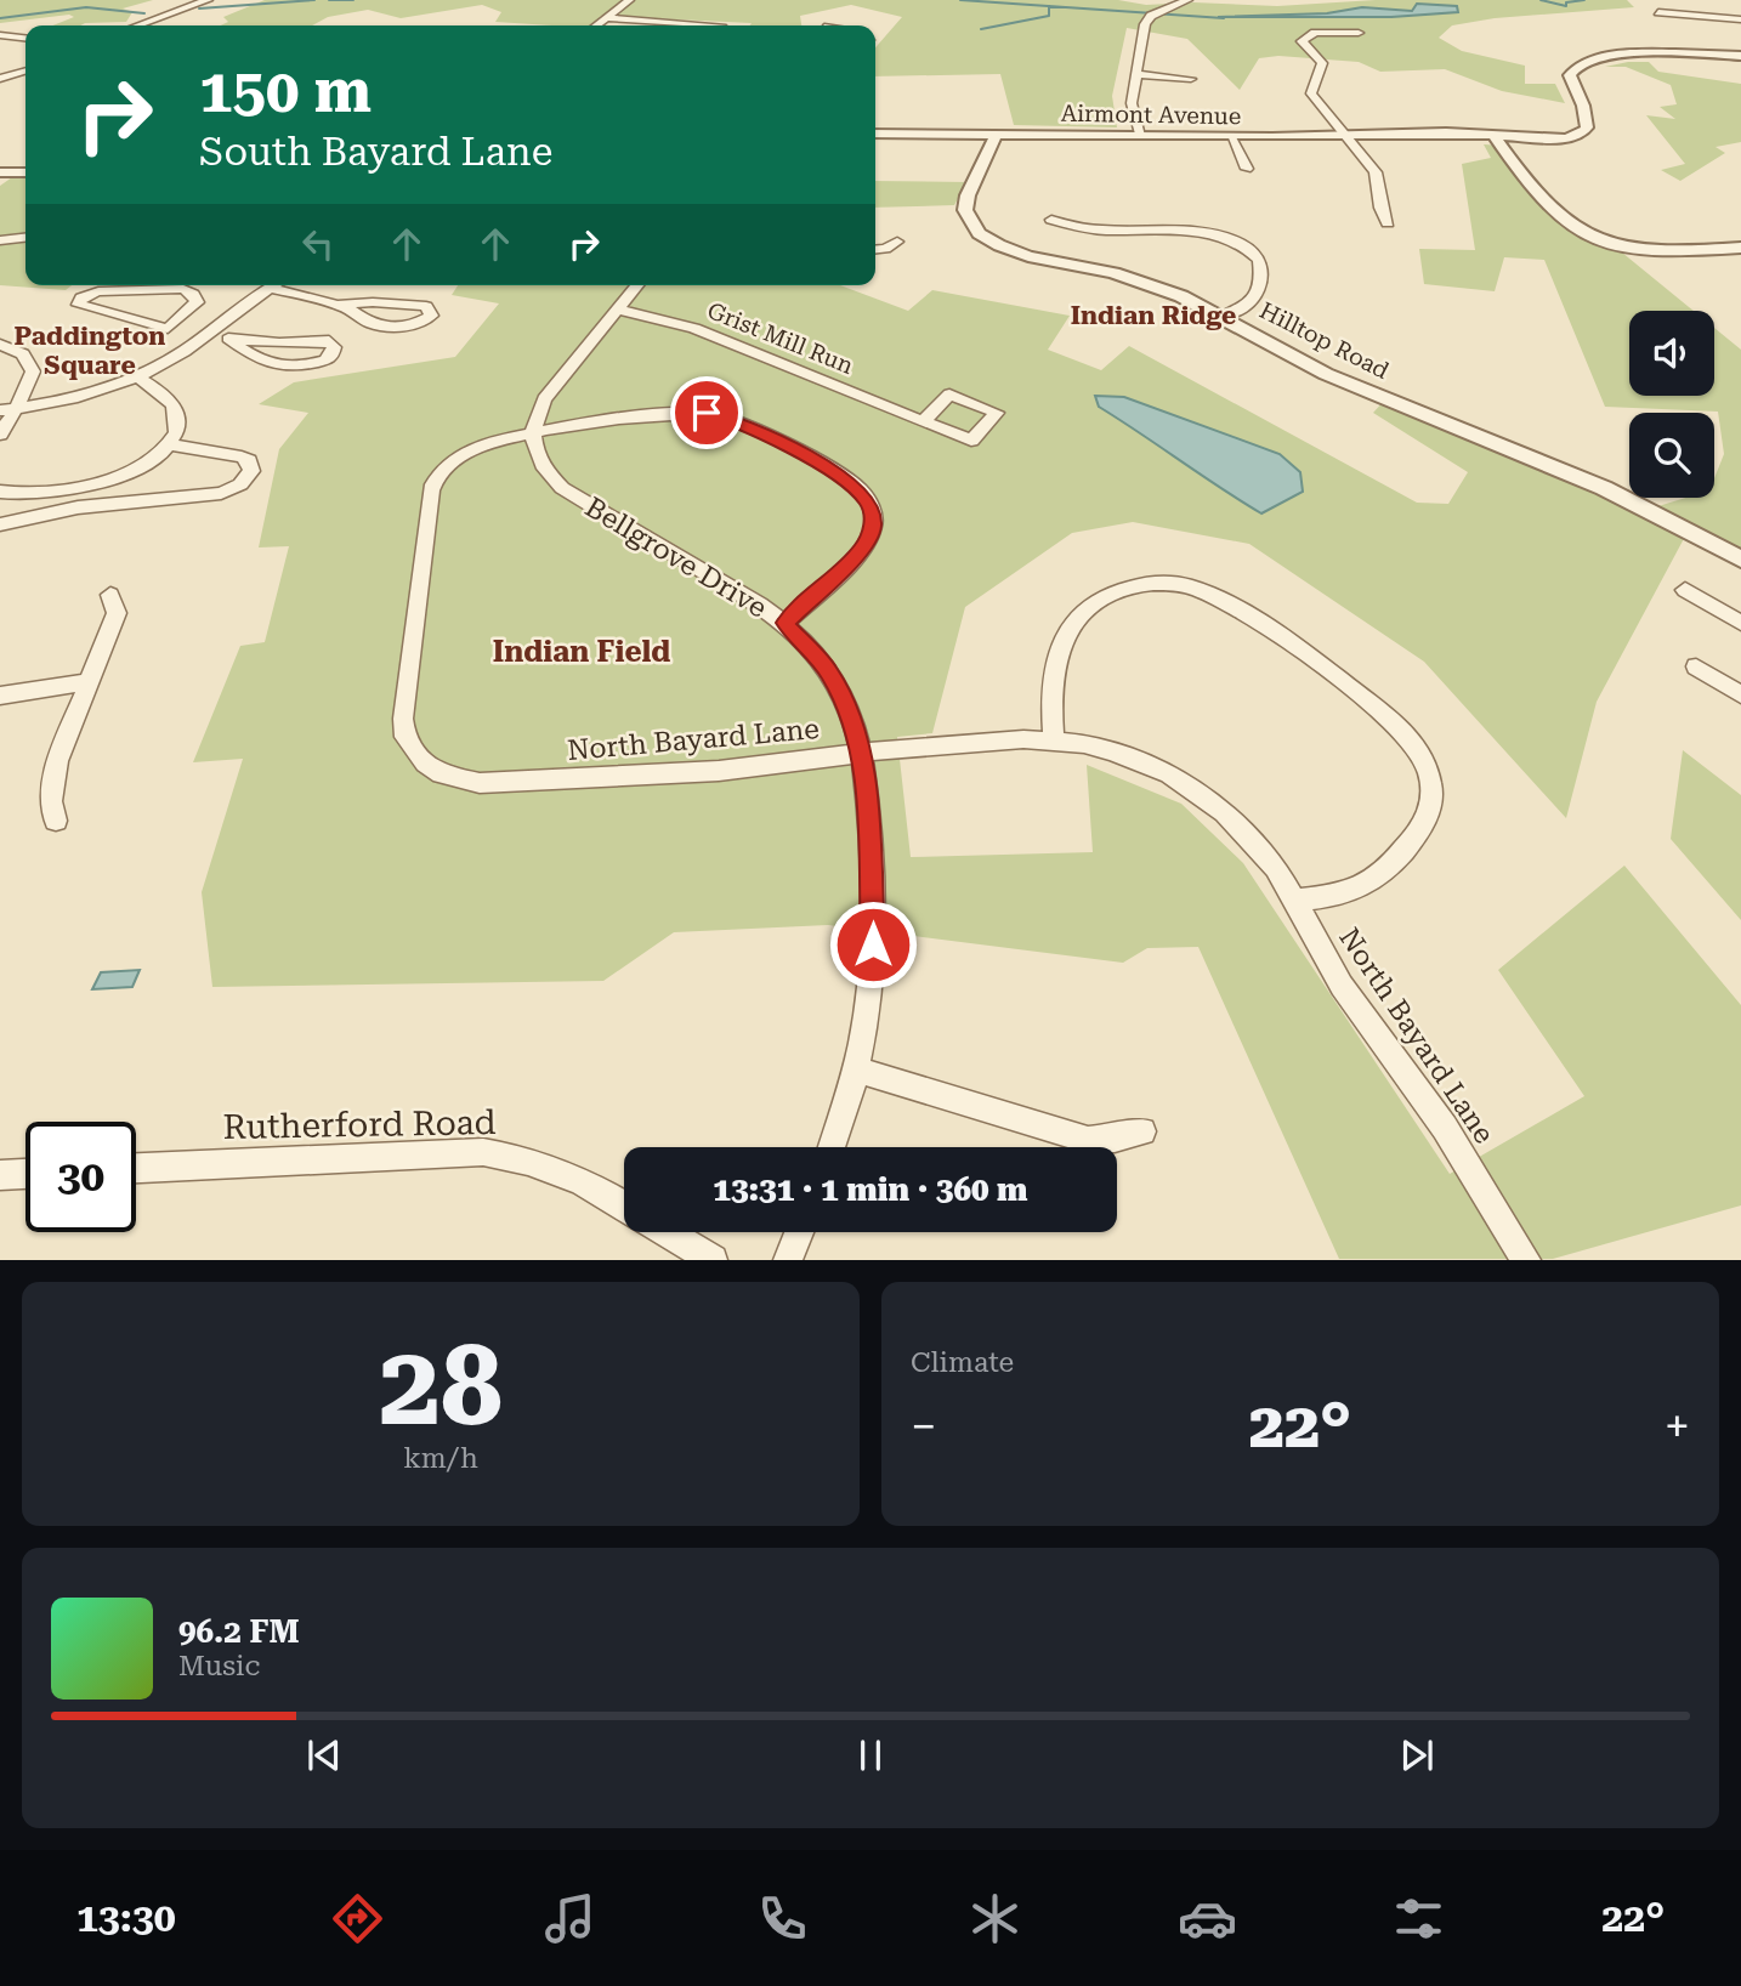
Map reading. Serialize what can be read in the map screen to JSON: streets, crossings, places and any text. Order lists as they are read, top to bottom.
{
  "streets": {
    "street": [
      "Airmont Avenue",
      "Grist Mill Run",
      "Hilltop Road",
      "Bellgrove Drive",
      "North Bayard Lane",
      "Rutherford Road"
    ]
  },
  "crossings": [
    ["Airmont Avenue", "Hilltop Road"],
    ["Bellgrove Drive", "North Bayard Lane"]
  ],
  "districts": ["Indian Ridge", "Paddington Square", "Indian Field"],
  "page": {
    "turn": ["150 m", "South Bayard Lane"],
    "limit": "30",
    "trip": "13:31 · 1 min · 360 m",
    "tile": [
      ["28", "km/h"],
      "Climate"
    ],
    "heat": ["−", "22°", "+"],
    "song": ["96.2 FM", "Music"],
    "tabs": ["13:30", "22°"]
  }
}
